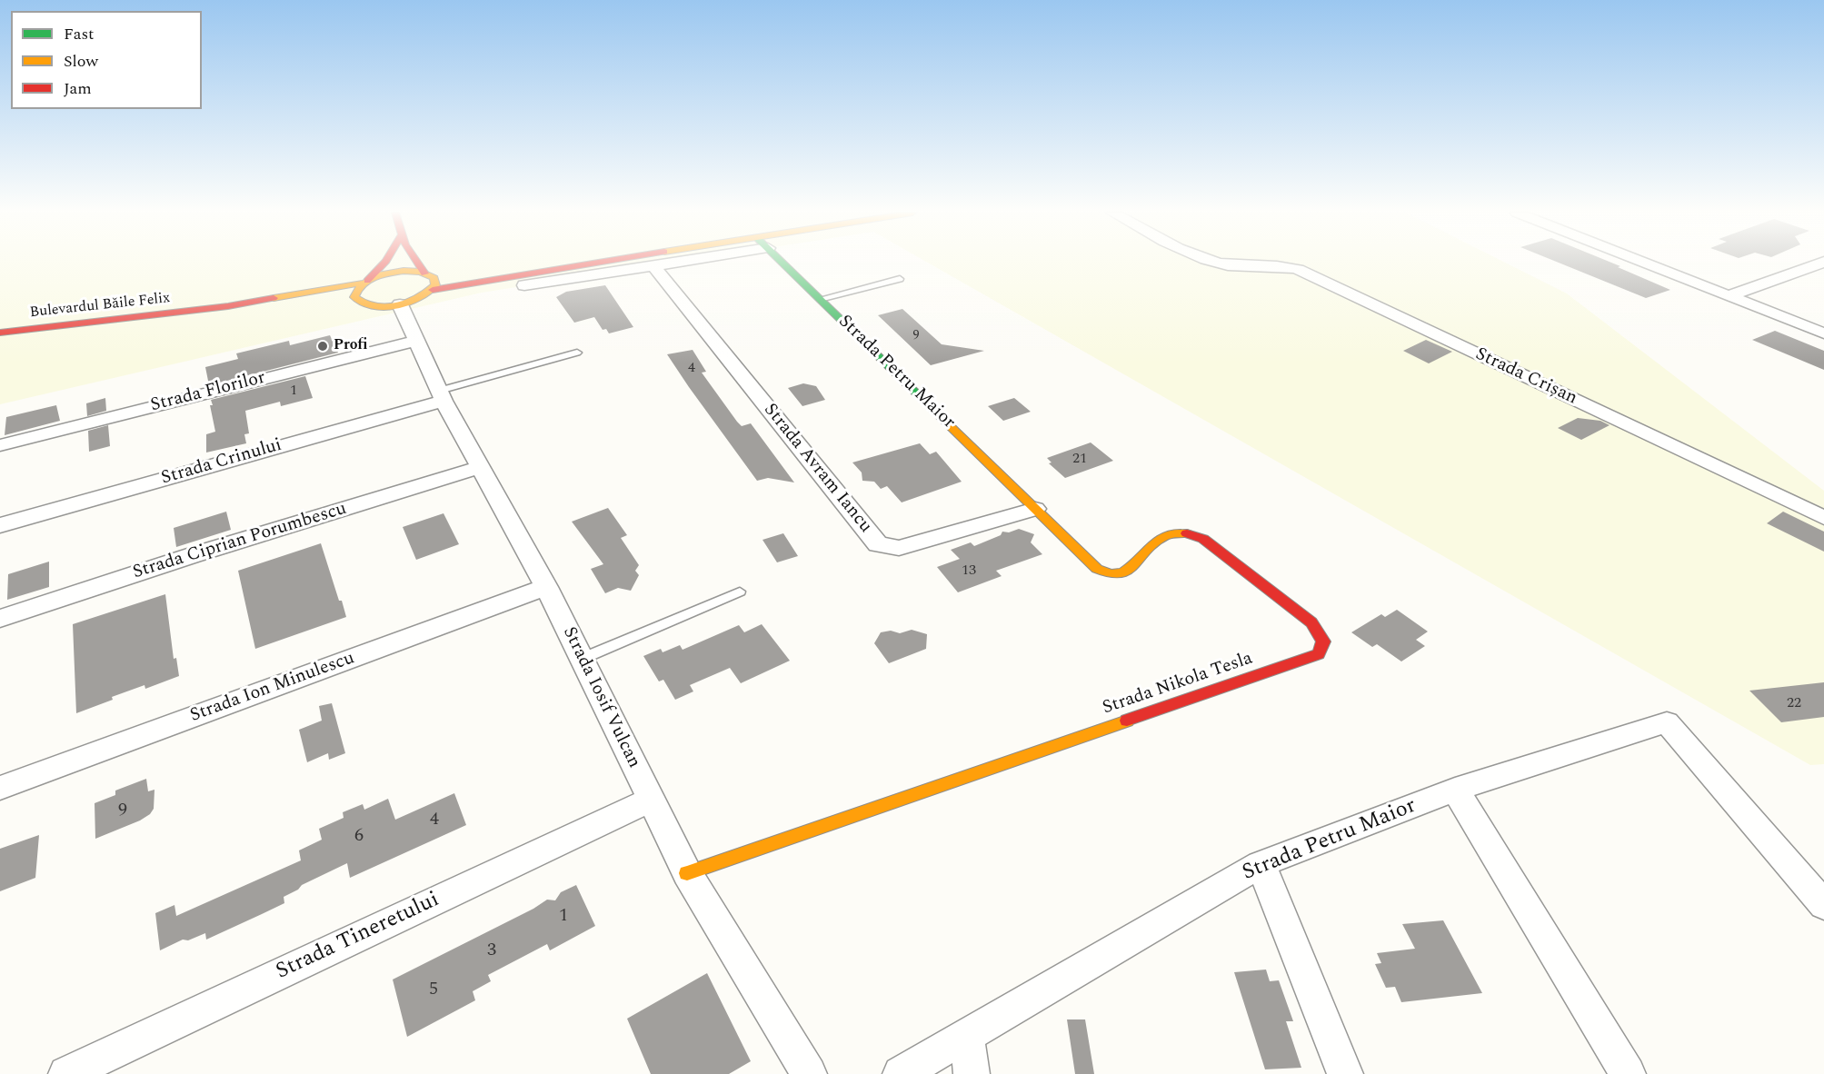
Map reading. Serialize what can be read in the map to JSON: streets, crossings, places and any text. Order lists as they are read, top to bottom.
{
  "streets": {
    "main road": ["Bulevardul Băile Felix", "Strada Petru Maior", "Strada Nikola Tesla"],
    "street": [
      "Strada Crișan",
      "Strada Florilor",
      "Strada Crinului",
      "Strada Avram Iancu",
      "Strada Ciprian Porumbescu",
      "Strada Ion Minulescu",
      "Strada Iosif Vulcan",
      "Strada Tineretului"
    ]
  },
  "crossings": [
    ["Strada Petru Maior", "Strada Avram Iancu"],
    ["Strada Petru Maior", "Strada Nikola Tesla"],
    ["Strada Florilor", "Strada Iosif Vulcan"],
    ["Strada Crinului", "Strada Iosif Vulcan"],
    ["Strada Avram Iancu", "Strada Nikola Tesla"],
    ["Strada Ciprian Porumbescu", "Strada Iosif Vulcan"],
    ["Strada Nikola Tesla", "Strada Iosif Vulcan"],
    ["Strada Ion Minulescu", "Strada Iosif Vulcan"],
    ["Strada Iosif Vulcan", "Strada Tineretului"]
  ],
  "places": ["Profi"],
  "house_numbers": [
    "9",
    "4",
    "1",
    "21",
    "13",
    "22",
    "9",
    "4",
    "6",
    "1",
    "3",
    "5"
  ],
  "legend": ["Fast", "Slow", "Jam"]
}
